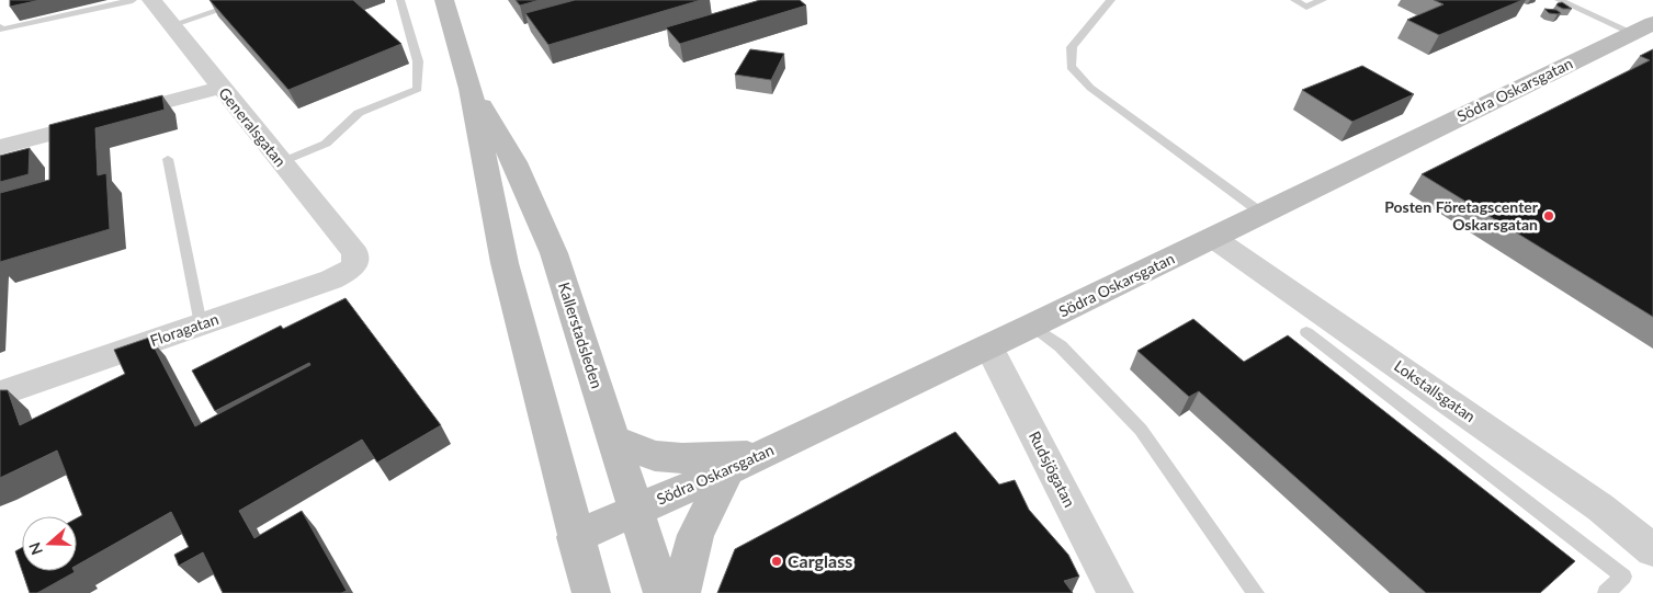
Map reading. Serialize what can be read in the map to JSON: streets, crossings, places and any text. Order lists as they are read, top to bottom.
{
  "streets": {
    "main road": ["Södra Oskarsgatan", "Kallerstadsleden"],
    "street": [
      "Generalsgatan",
      "Floragatan",
      "Lokstallsgatan",
      "Rudsjögatan"
    ]
  },
  "crossings": [
    ["Södra Oskarsgatan", "Kallerstadsleden"],
    ["Södra Oskarsgatan", "Lokstallsgatan"],
    ["Södra Oskarsgatan", "Rudsjögatan"],
    ["Generalsgatan", "Floragatan"]
  ],
  "places": ["Posten Företagscenter Oskarsgatan", "Carglass"],
  "north": "left"
}
